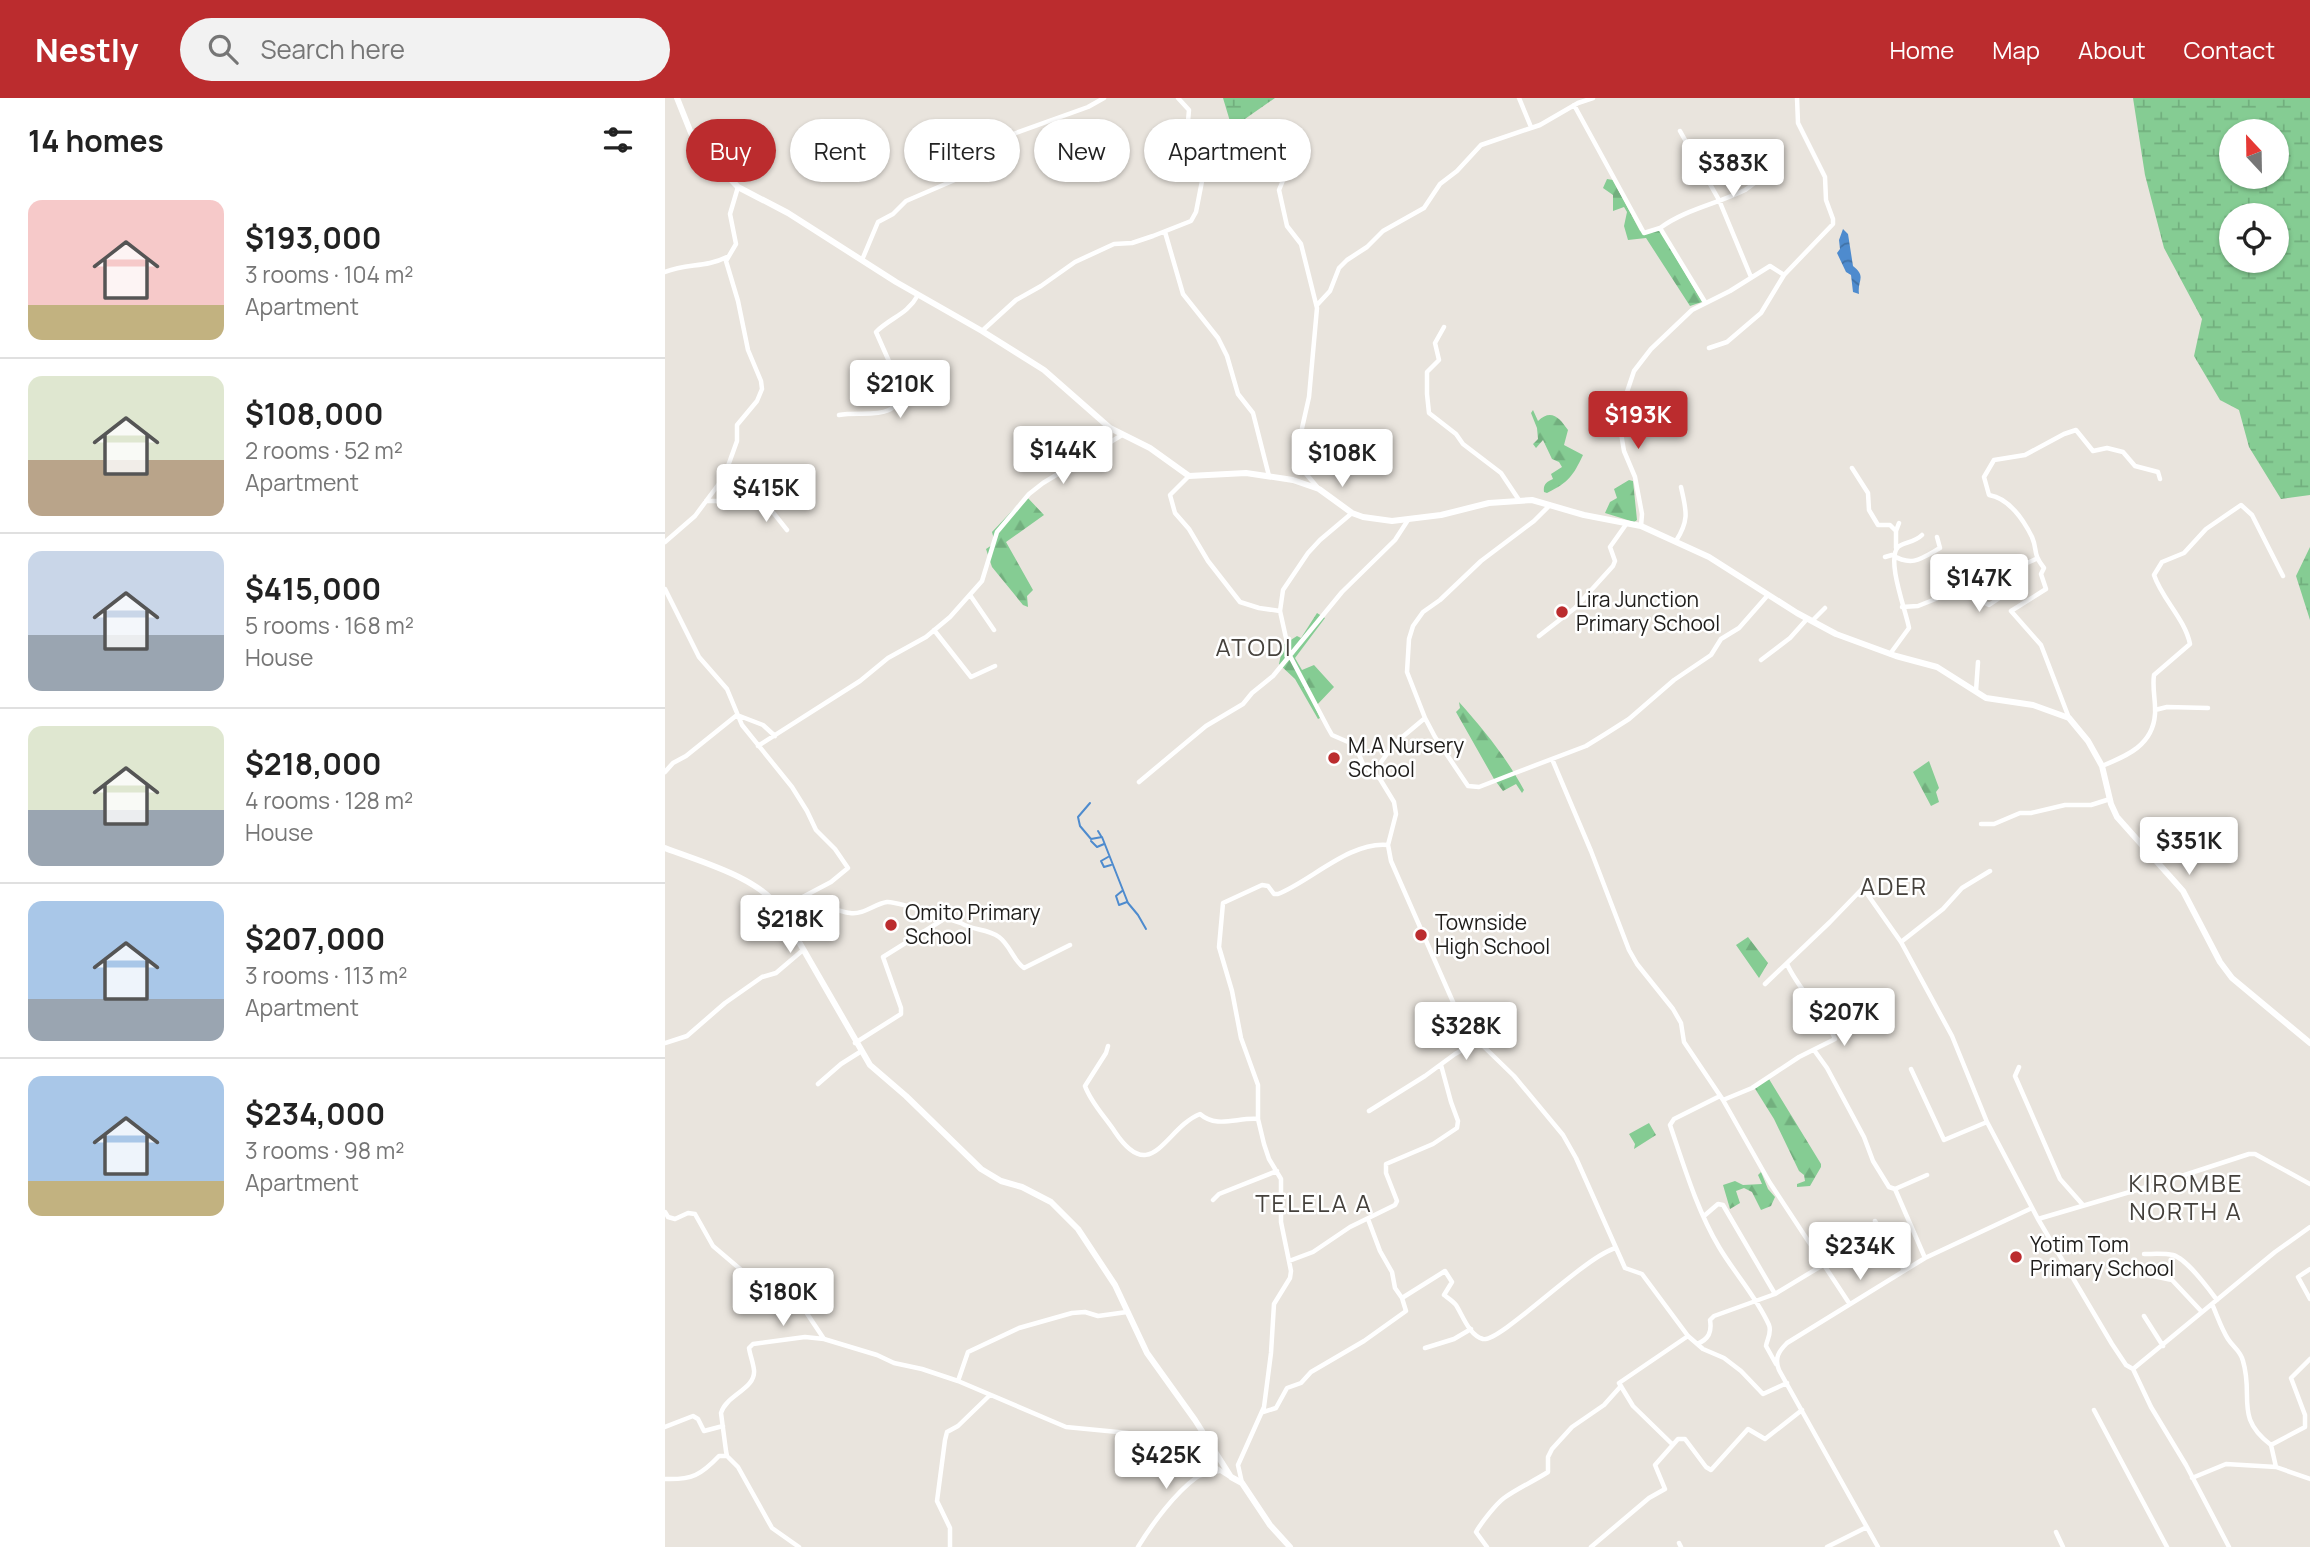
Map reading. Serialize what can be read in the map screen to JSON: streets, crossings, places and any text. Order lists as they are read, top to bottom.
{
  "districts": [
    "ATODI",
    "ADER",
    "KIROMBE NORTH A",
    "TELELA A"
  ],
  "places": [
    "Lira Junction Primary School",
    "M.A Nursery School",
    "Omito Primary School",
    "Townside High School",
    "Yotim Tom Primary School"
  ],
  "north": "top",
  "page": {
    "header": "Nestly",
    "search": "Search here",
    "nav": [
      "Home",
      "Map",
      "About",
      "Contact"
    ],
    "heading": "14 homes",
    "chip": [
      "Buy",
      "Rent",
      "Filters",
      "New",
      "Apartment"
    ],
    "price": [
      "$383K",
      "$210K",
      "$193K",
      "$144K",
      "$108K",
      "$415K",
      "$147K",
      "$351K",
      "$218K",
      "$207K",
      "$328K",
      "$234K",
      "$180K",
      "$425K"
    ],
    "list": [
      {
        "name": "$193,000",
        "note": "3 rooms · 104 m² · Apartment"
      },
      {
        "name": "$108,000",
        "note": "2 rooms · 52 m² · Apartment"
      },
      {
        "name": "$415,000",
        "note": "5 rooms · 168 m² · House"
      },
      {
        "name": "$218,000",
        "note": "4 rooms · 128 m² · House"
      },
      {
        "name": "$207,000",
        "note": "3 rooms · 113 m² · Apartment"
      },
      {
        "name": "$234,000",
        "note": "3 rooms · 98 m² · Apartment"
      }
    ]
  }
}
